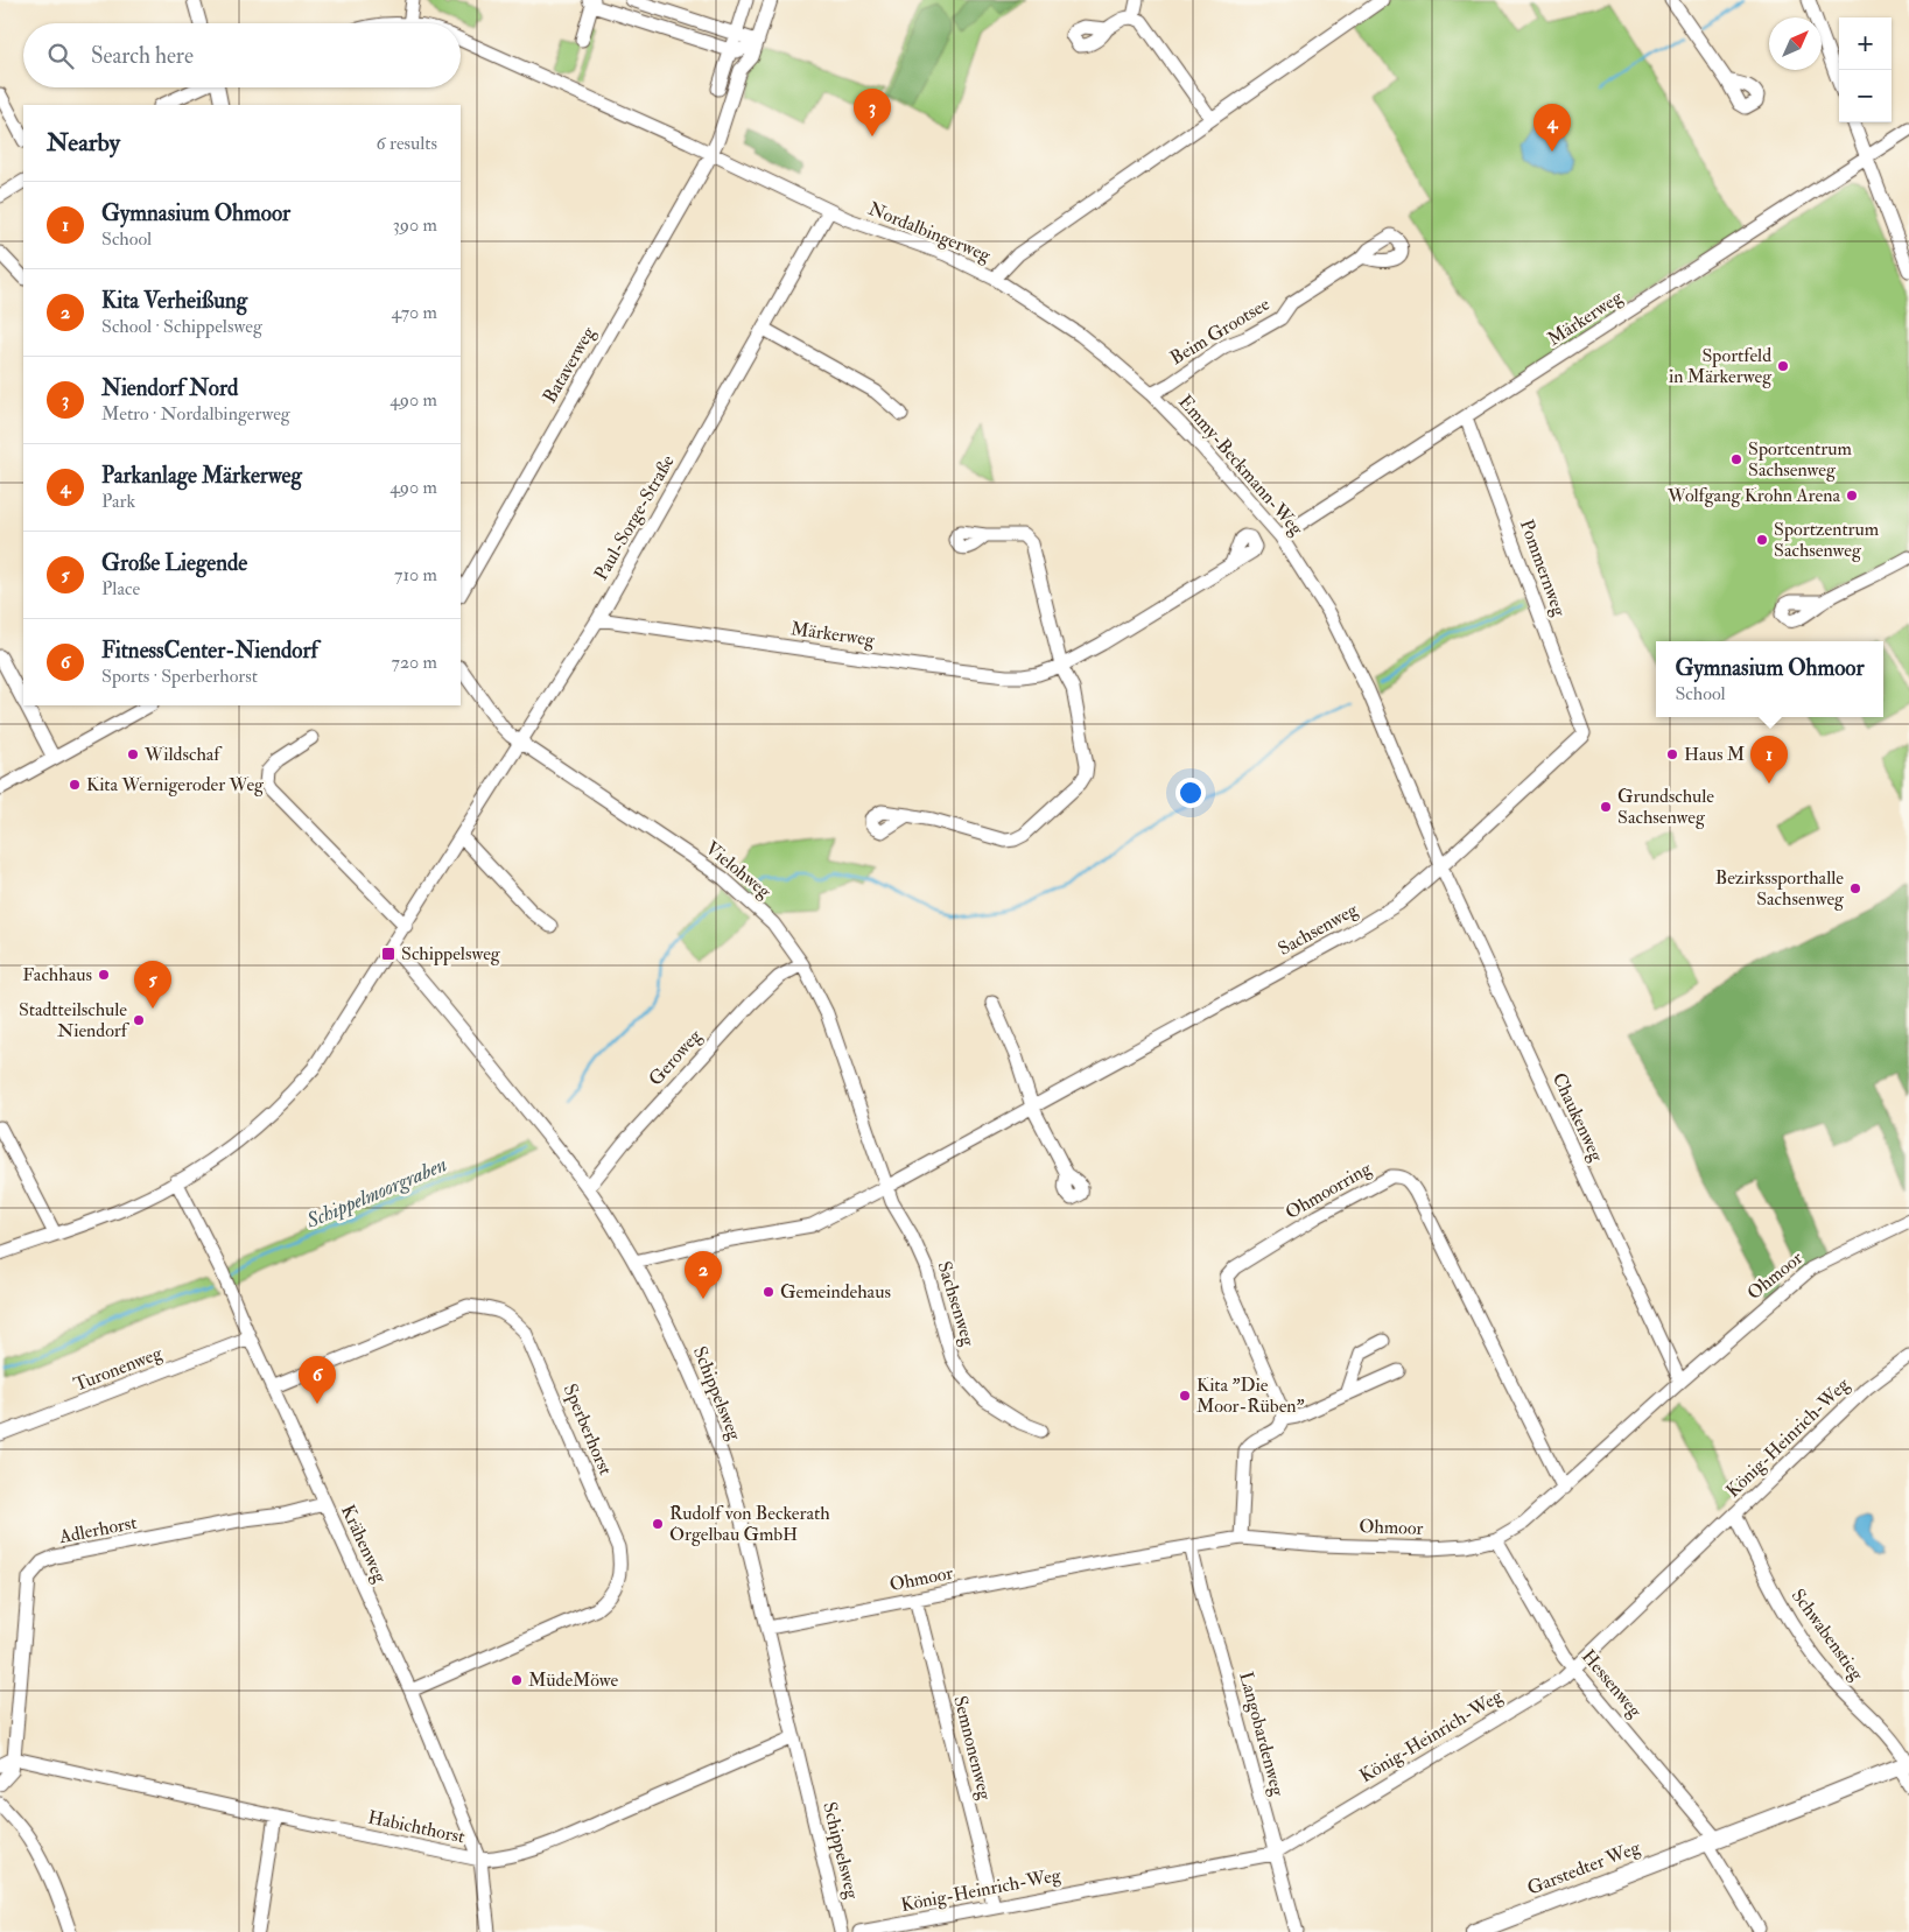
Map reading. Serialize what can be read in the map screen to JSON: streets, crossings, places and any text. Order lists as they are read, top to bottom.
{
  "streets": {
    "main road": ["Garstedter Weg"],
    "street": [
      "Nordalbingerweg",
      "Märkerweg",
      "Beim Grootsee",
      "Bataverweg",
      "Emmy-Beckmann-Weg",
      "Paul-Sorge-Straße",
      "Pommernweg",
      "Vielohweg",
      "Sachsenweg",
      "Geroweg",
      "Chaukenweg",
      "Ohmoorring",
      "Ohmoor",
      "Turonenweg",
      "Schippelsweg",
      "Sperberhorst",
      "König-Heinrich-Weg",
      "Adlerhorst",
      "Krähenweg",
      "Schwabenstieg",
      "Hessenweg",
      "Langobardenweg",
      "Semnonenweg",
      "Habichthorst"
    ]
  },
  "crossings": [
    ["Nordalbingerweg", "Bataverweg"],
    ["Nordalbingerweg", "Emmy-Beckmann-Weg"],
    ["Nordalbingerweg", "Paul-Sorge-Straße"],
    ["Märkerweg", "Emmy-Beckmann-Weg"],
    ["Märkerweg", "Paul-Sorge-Straße"],
    ["Märkerweg", "Pommernweg"],
    ["Beim Grootsee", "Emmy-Beckmann-Weg"],
    ["Emmy-Beckmann-Weg", "Sachsenweg"],
    ["Emmy-Beckmann-Weg", "Chaukenweg"],
    ["Paul-Sorge-Straße", "Vielohweg"],
    ["Paul-Sorge-Straße", "Schippelsweg"],
    ["Paul-Sorge-Straße", "Krähenweg"],
    ["Pommernweg", "Sachsenweg"],
    ["Vielohweg", "Sachsenweg"],
    ["Vielohweg", "Geroweg"],
    ["Sachsenweg", "Chaukenweg"],
    ["Sachsenweg", "Schippelsweg"],
    ["Geroweg", "Schippelsweg"],
    ["Chaukenweg", "Ohmoor"],
    ["Ohmoorring", "Ohmoor"],
    ["Ohmoor", "Schippelsweg"],
    ["Ohmoor", "Hessenweg"],
    ["Ohmoor", "Langobardenweg"],
    ["Ohmoor", "Semnonenweg"],
    ["Turonenweg", "Krähenweg"],
    ["Schippelsweg", "Habichthorst"],
    ["Sperberhorst", "Krähenweg"],
    ["König-Heinrich-Weg", "Schwabenstieg"],
    ["König-Heinrich-Weg", "Hessenweg"],
    ["König-Heinrich-Weg", "Langobardenweg"],
    ["König-Heinrich-Weg", "Semnonenweg"],
    ["Adlerhorst", "Krähenweg"],
    ["Adlerhorst", "Habichthorst"],
    ["Krähenweg", "Habichthorst"],
    ["Schwabenstieg", "Garstedter Weg"],
    ["Hessenweg", "Garstedter Weg"]
  ],
  "water": ["Schippelmoorgraben"],
  "places": {
    "other": [
      "Sportfeld in Märkerweg",
      "Sportcentrum Sachsenweg",
      "Wolfgang Krohn Arena",
      "Sportzentrum Sachsenweg",
      "Wildschaf",
      "Haus M",
      "Kita Wernigeroder Weg",
      "Grundschule Sachsenweg",
      "Bezirkssporthalle Sachsenweg",
      "Fachhaus",
      "Stadtteilschule Niendorf",
      "Gemeindehaus",
      "Kita \"Die Moor-Rüben\"",
      "Rudolf von Beckerath Orgelbau GmbH",
      "MüdeMöwe"
    ],
    "transit": ["Schippelsweg"]
  },
  "north": "top right",
  "page": {
    "map_buttons": ["+", "−"],
    "search": "Search here",
    "pins": [
      "3",
      "4",
      "1",
      "5",
      "2",
      "6"
    ],
    "heading": ["Nearby", "6 results"],
    "list": [
      {
        "mark": "1",
        "name": "Gymnasium Ohmoor",
        "note": "School",
        "value": "390 m"
      },
      {
        "mark": "2",
        "name": "Kita Verheißung",
        "note": "School · Schippelsweg",
        "value": "470 m"
      },
      {
        "mark": "3",
        "name": "Niendorf Nord",
        "note": "Metro · Nordalbingerweg",
        "value": "490 m"
      },
      {
        "mark": "4",
        "name": "Parkanlage Märkerweg",
        "note": "Park",
        "value": "490 m"
      },
      {
        "mark": "5",
        "name": "Große Liegende",
        "note": "Place",
        "value": "710 m"
      },
      {
        "mark": "6",
        "name": "FitnessCenter-Niendorf",
        "note": "Sports · Sperberhorst",
        "value": "720 m"
      }
    ],
    "popup": ["Gymnasium Ohmoor", "School"]
  }
}
